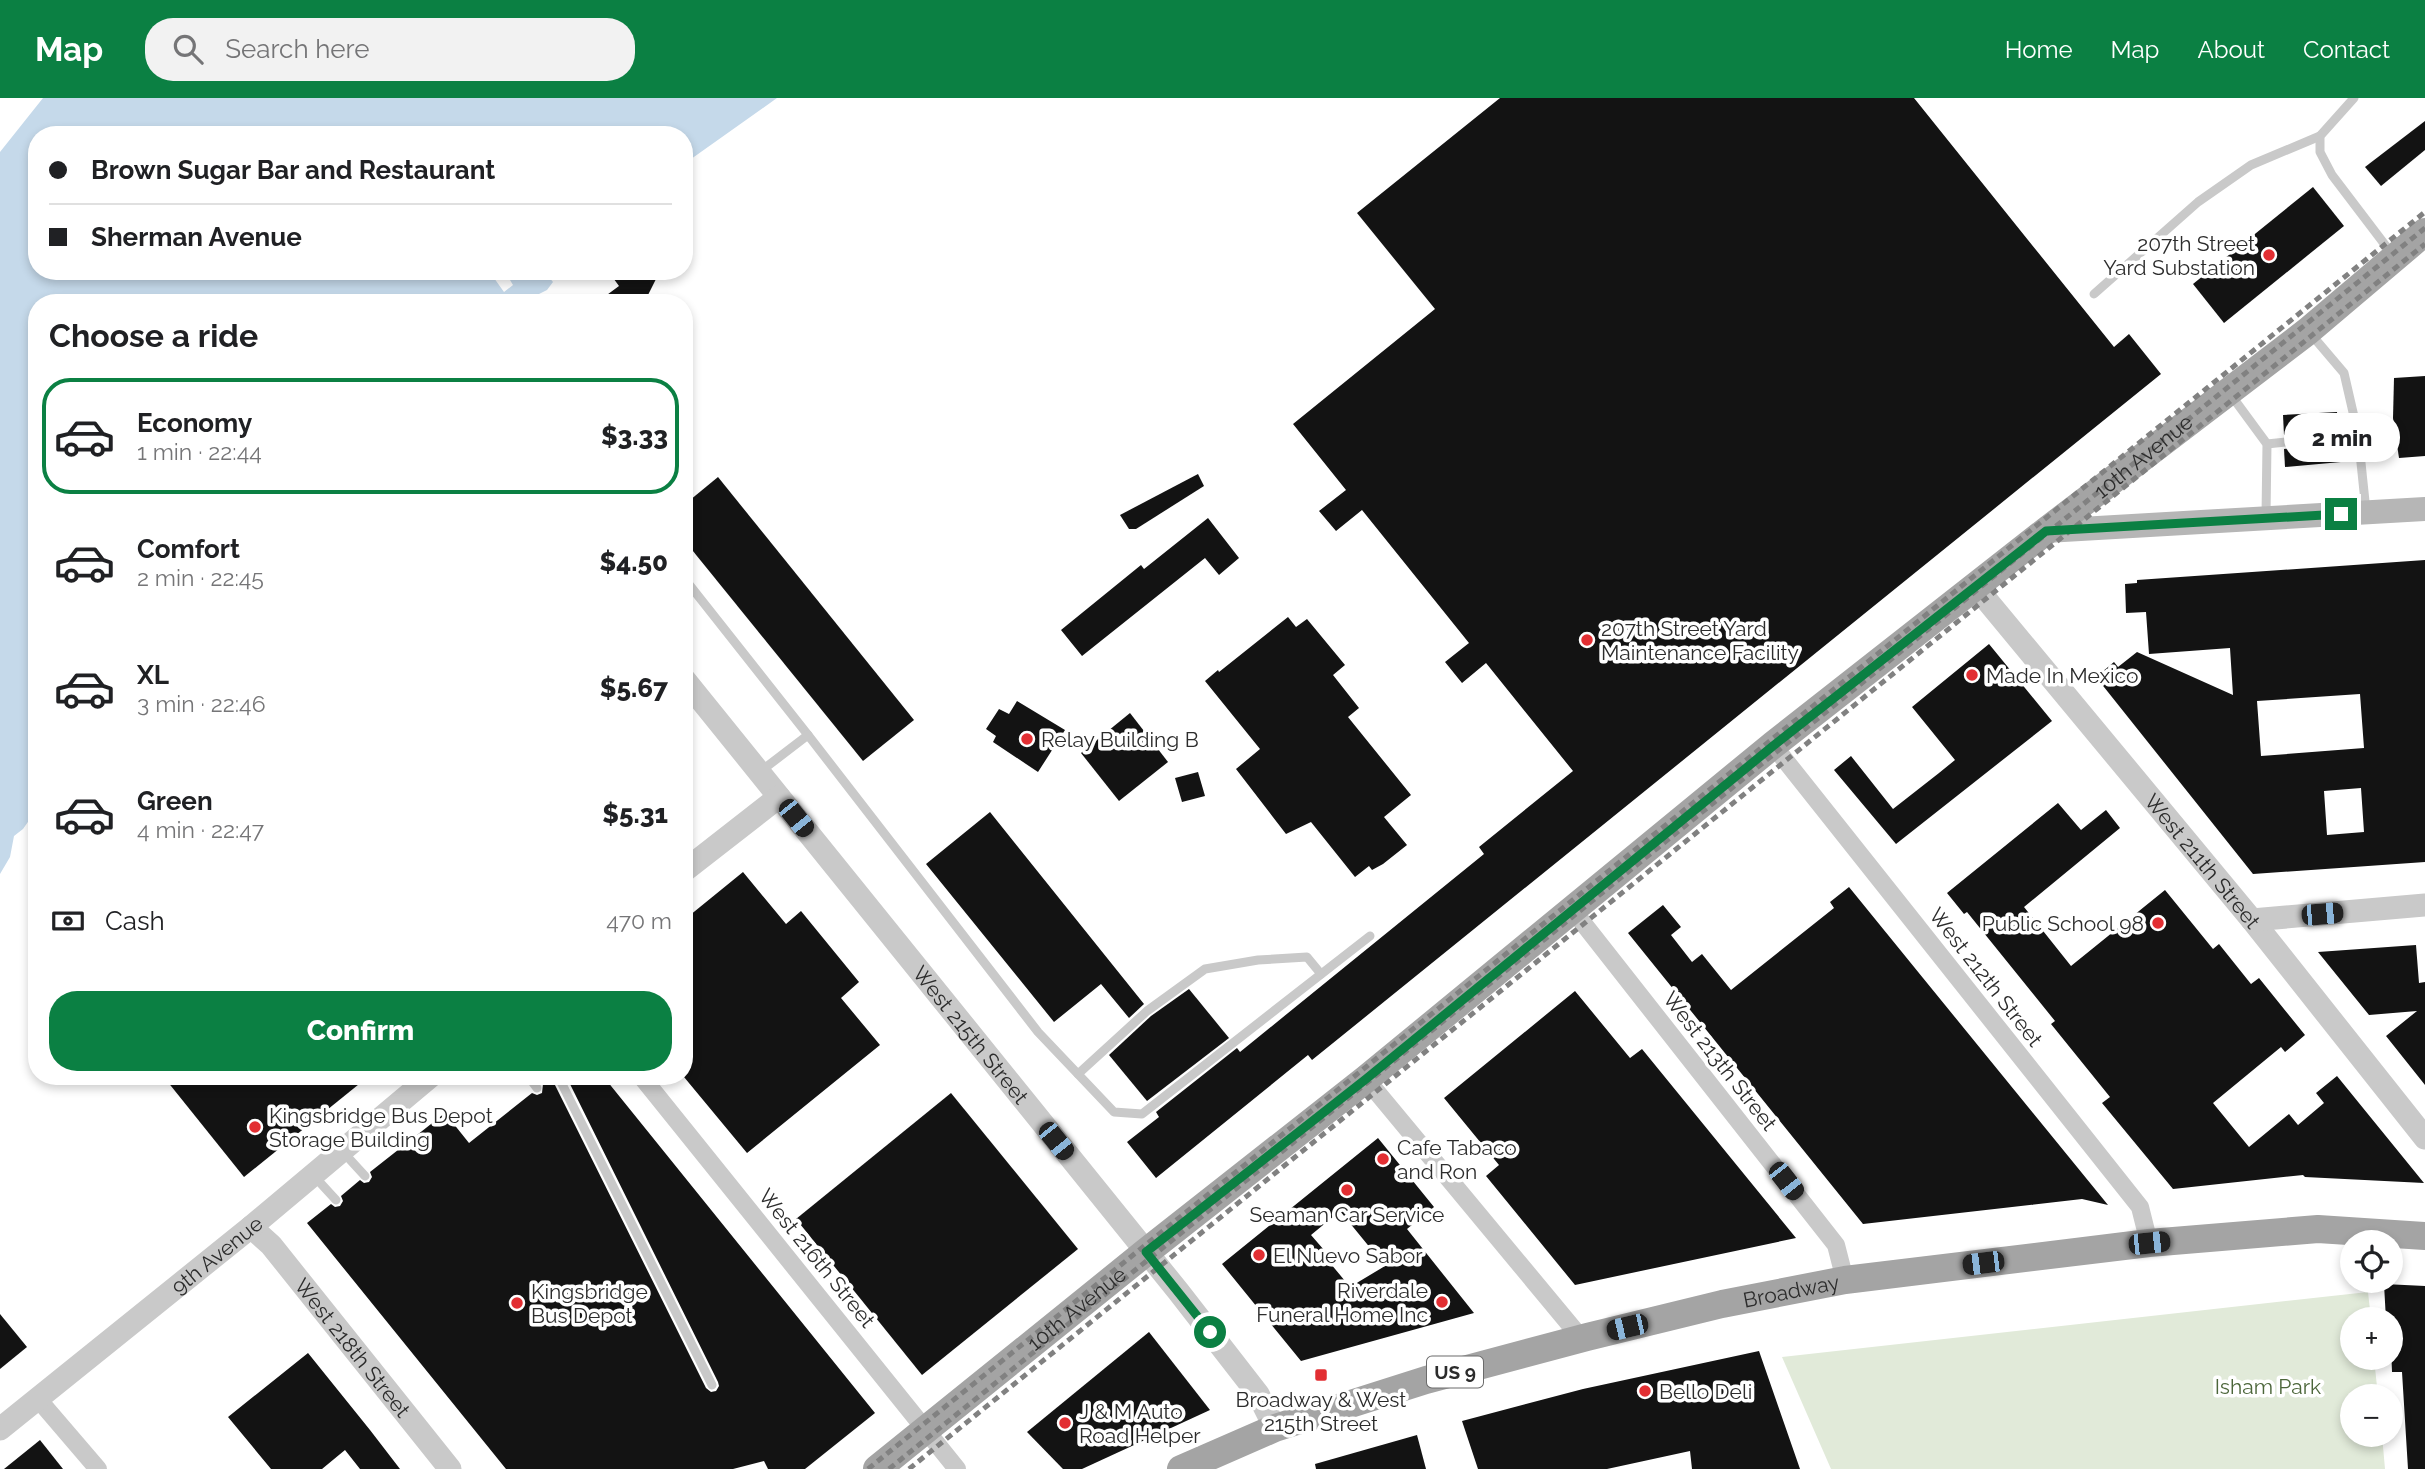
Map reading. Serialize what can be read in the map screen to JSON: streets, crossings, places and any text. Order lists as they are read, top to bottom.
{
  "streets": {
    "main road": ["10th Avenue", "Broadway", "US 9"],
    "street": [
      "West 211th Street",
      "West 212th Street",
      "West 215th Street",
      "West 213th Street",
      "9th Avenue",
      "West 216th Street",
      "West 218th Street"
    ]
  },
  "crossings": [
    ["10th Avenue", "West 211th Street"],
    ["10th Avenue", "West 212th Street"],
    ["10th Avenue", "West 215th Street"],
    ["10th Avenue", "West 213th Street"],
    ["10th Avenue", "West 216th Street"],
    ["West 212th Street", "Broadway"],
    ["West 215th Street", "Broadway"],
    ["West 213th Street", "Broadway"],
    ["9th Avenue", "West 218th Street"]
  ],
  "parks": ["Isham Park"],
  "places": {
    "other": [
      "207th Street Yard Substation",
      "207th Street Yard Maintenance Facility",
      "Made In Mexico",
      "Relay Building B",
      "Public School 98",
      "Kingsbridge Bus Depot Storage Building",
      "Cafe Tabaco and Ron",
      "Seaman Car Service",
      "El Nuevo Sabor",
      "Riverdale Funeral Home Inc",
      "Kingsbridge Bus Depot",
      "Bello Deli",
      "J & M Auto Road Helper"
    ],
    "transit": ["Broadway & West 215th Street"]
  },
  "page": {
    "header": "Map",
    "search": "Search here",
    "nav": [
      "Home",
      "Map",
      "About",
      "Contact"
    ],
    "banner": ["Brown Sugar Bar and Restaurant", "Sherman Avenue"],
    "heading": "Choose a ride",
    "list": [
      {
        "name": "Economy",
        "note": "1 min · 22:44",
        "value": "$3.33"
      },
      {
        "name": "Comfort",
        "note": "2 min · 22:45",
        "value": "$4.50"
      },
      {
        "name": "XL",
        "note": "3 min · 22:46",
        "value": "$5.67"
      },
      {
        "name": "Green",
        "note": "4 min · 22:47",
        "value": "$5.31"
      }
    ],
    "bubble": "2 min",
    "pay": ["Cash", "470 m"],
    "buttons": "Confirm",
    "map_buttons": ["+", "−"]
  }
}
